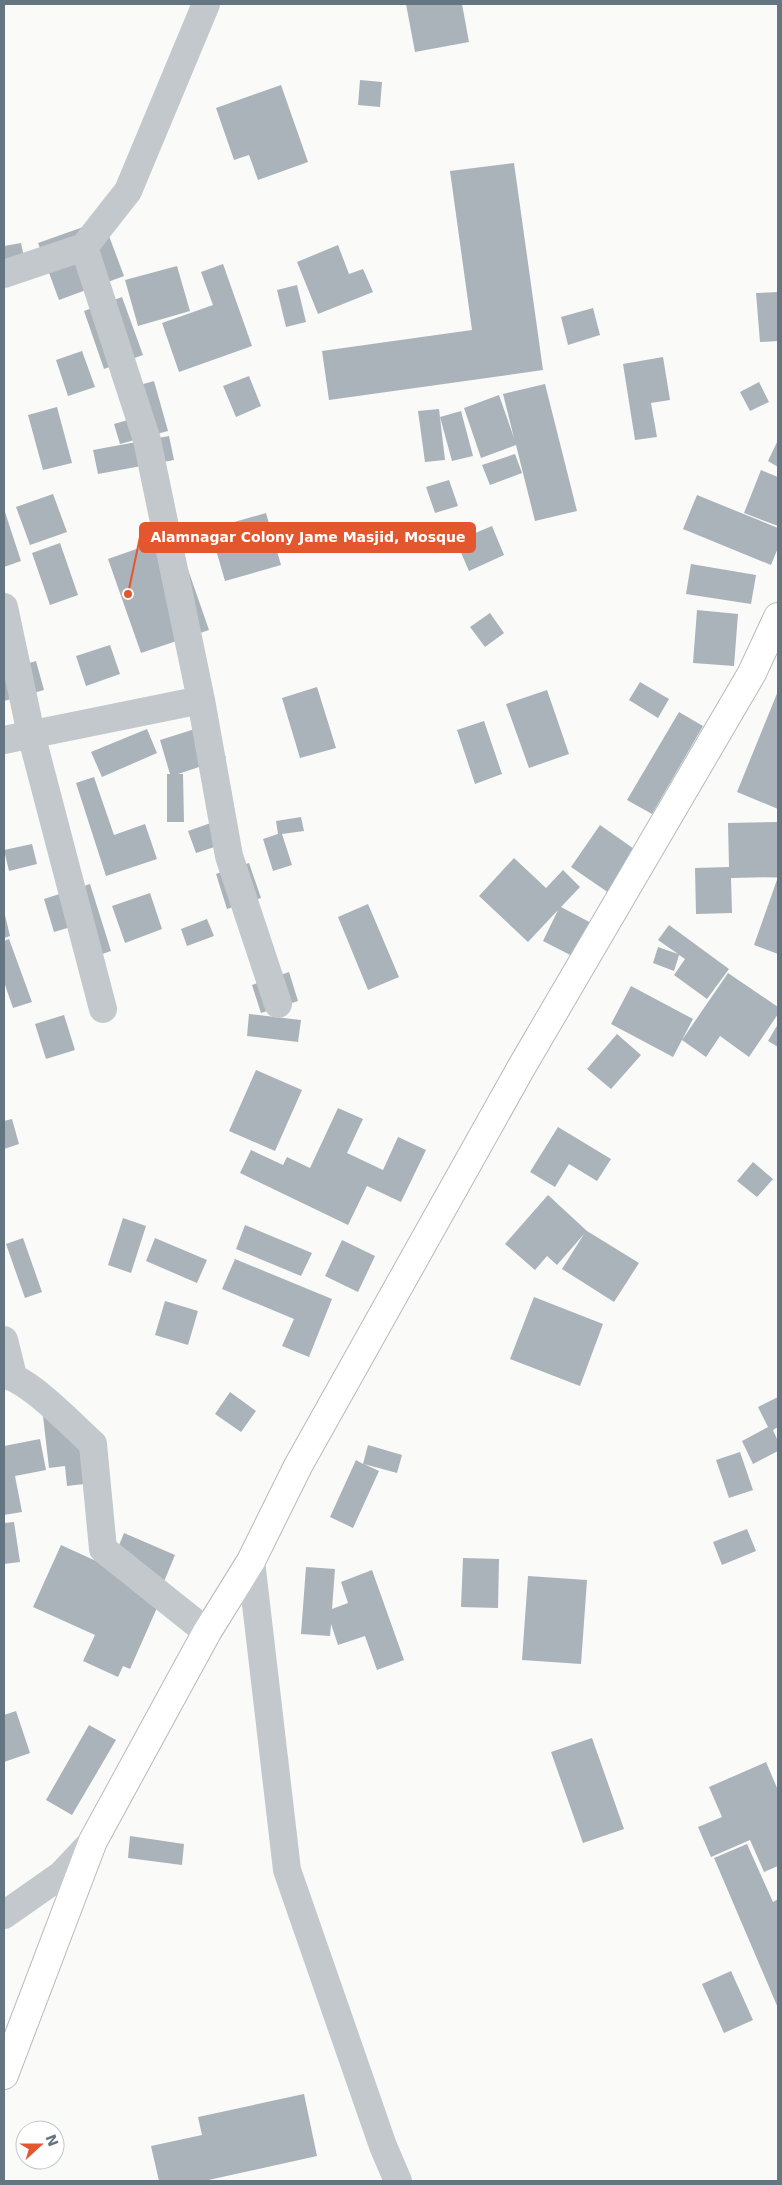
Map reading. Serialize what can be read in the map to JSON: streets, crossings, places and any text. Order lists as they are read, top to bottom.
{
  "places": ["Alamnagar Colony Jame Masjid, Mosque"],
  "north": "right"
}
